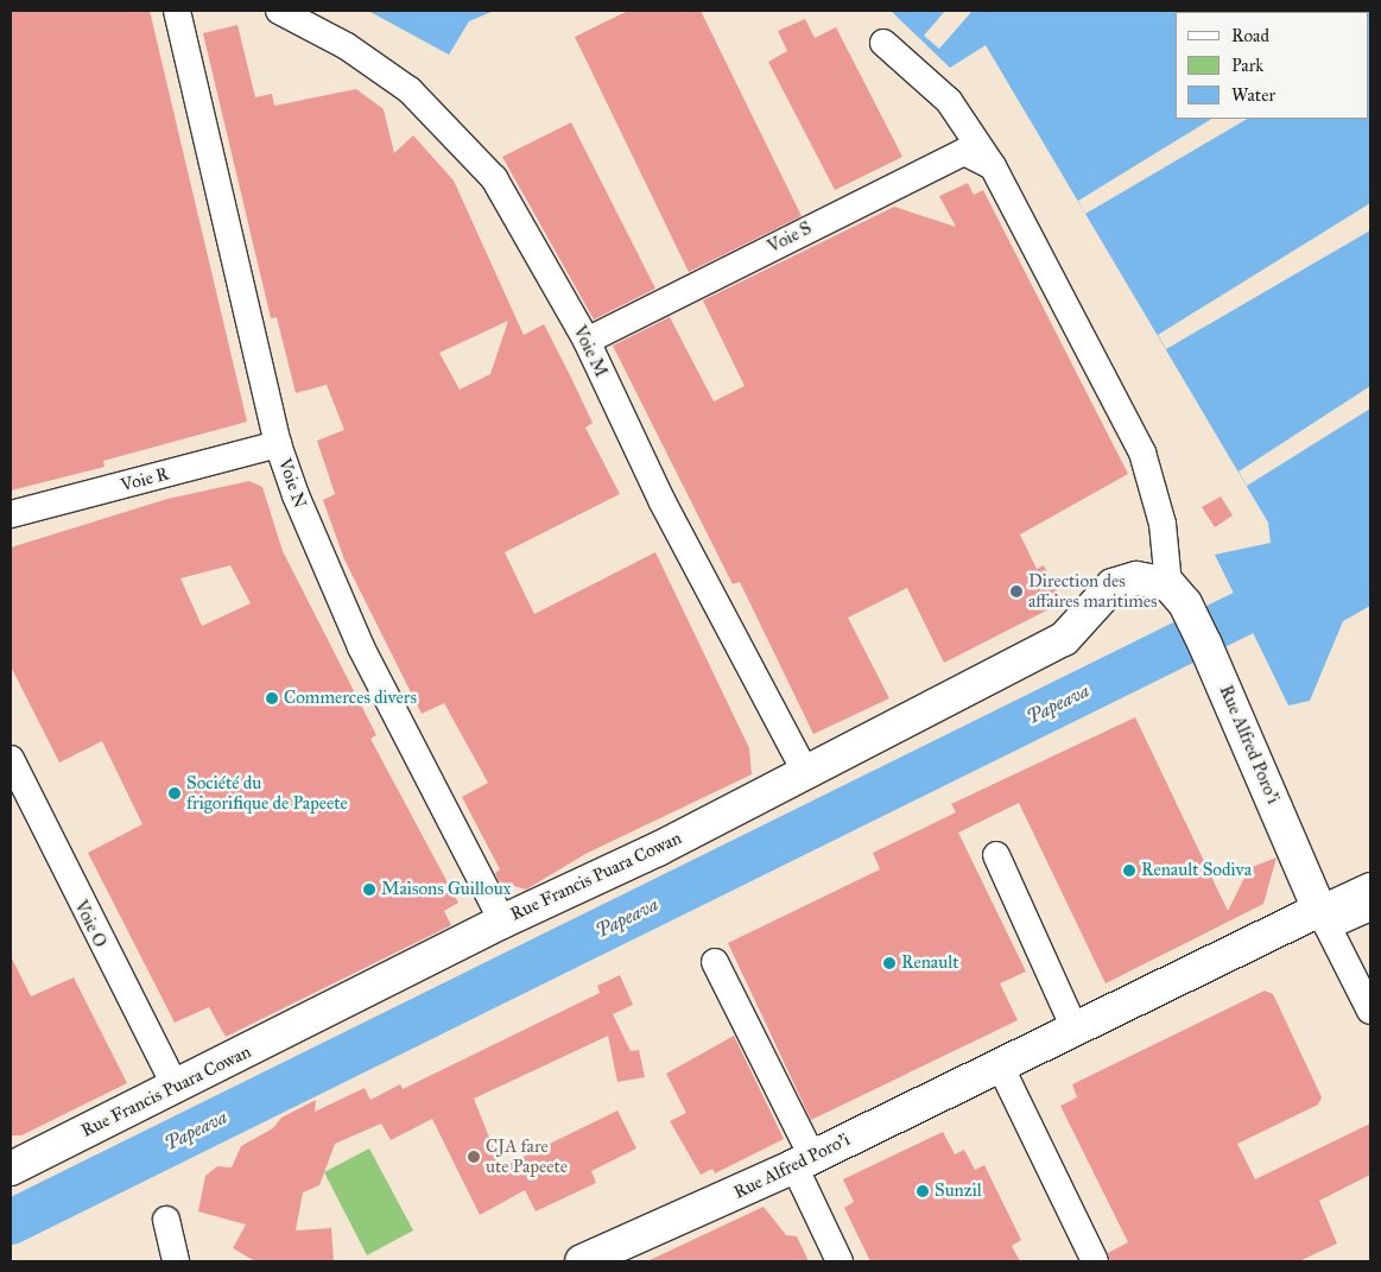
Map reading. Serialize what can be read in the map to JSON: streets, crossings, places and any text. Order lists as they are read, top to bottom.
{
  "streets": {
    "main road": ["Rue Alfred Poro'i", "Rue Francis Puara Cowan"],
    "street": [
      "Voie S",
      "Voie M",
      "Voie R",
      "Voie N",
      "Voie O"
    ]
  },
  "crossings": [
    ["Voie S", "Voie M"],
    ["Voie M", "Rue Francis Puara Cowan"],
    ["Voie R", "Voie N"],
    ["Voie N", "Rue Francis Puara Cowan"],
    ["Rue Alfred Poro'i", "Rue Francis Puara Cowan"],
    ["Rue Francis Puara Cowan", "Voie O"]
  ],
  "water": ["Papeava"],
  "places": [
    "Direction des affaires maritimes",
    "Commerces divers",
    "Société du frigorifique de Papeete",
    "Renault Sodiva",
    "Maisons Guilloux",
    "Renault",
    "CJA fare ute Papeete",
    "Sunzil"
  ],
  "legend": ["Road", "Park", "Water"]
}
